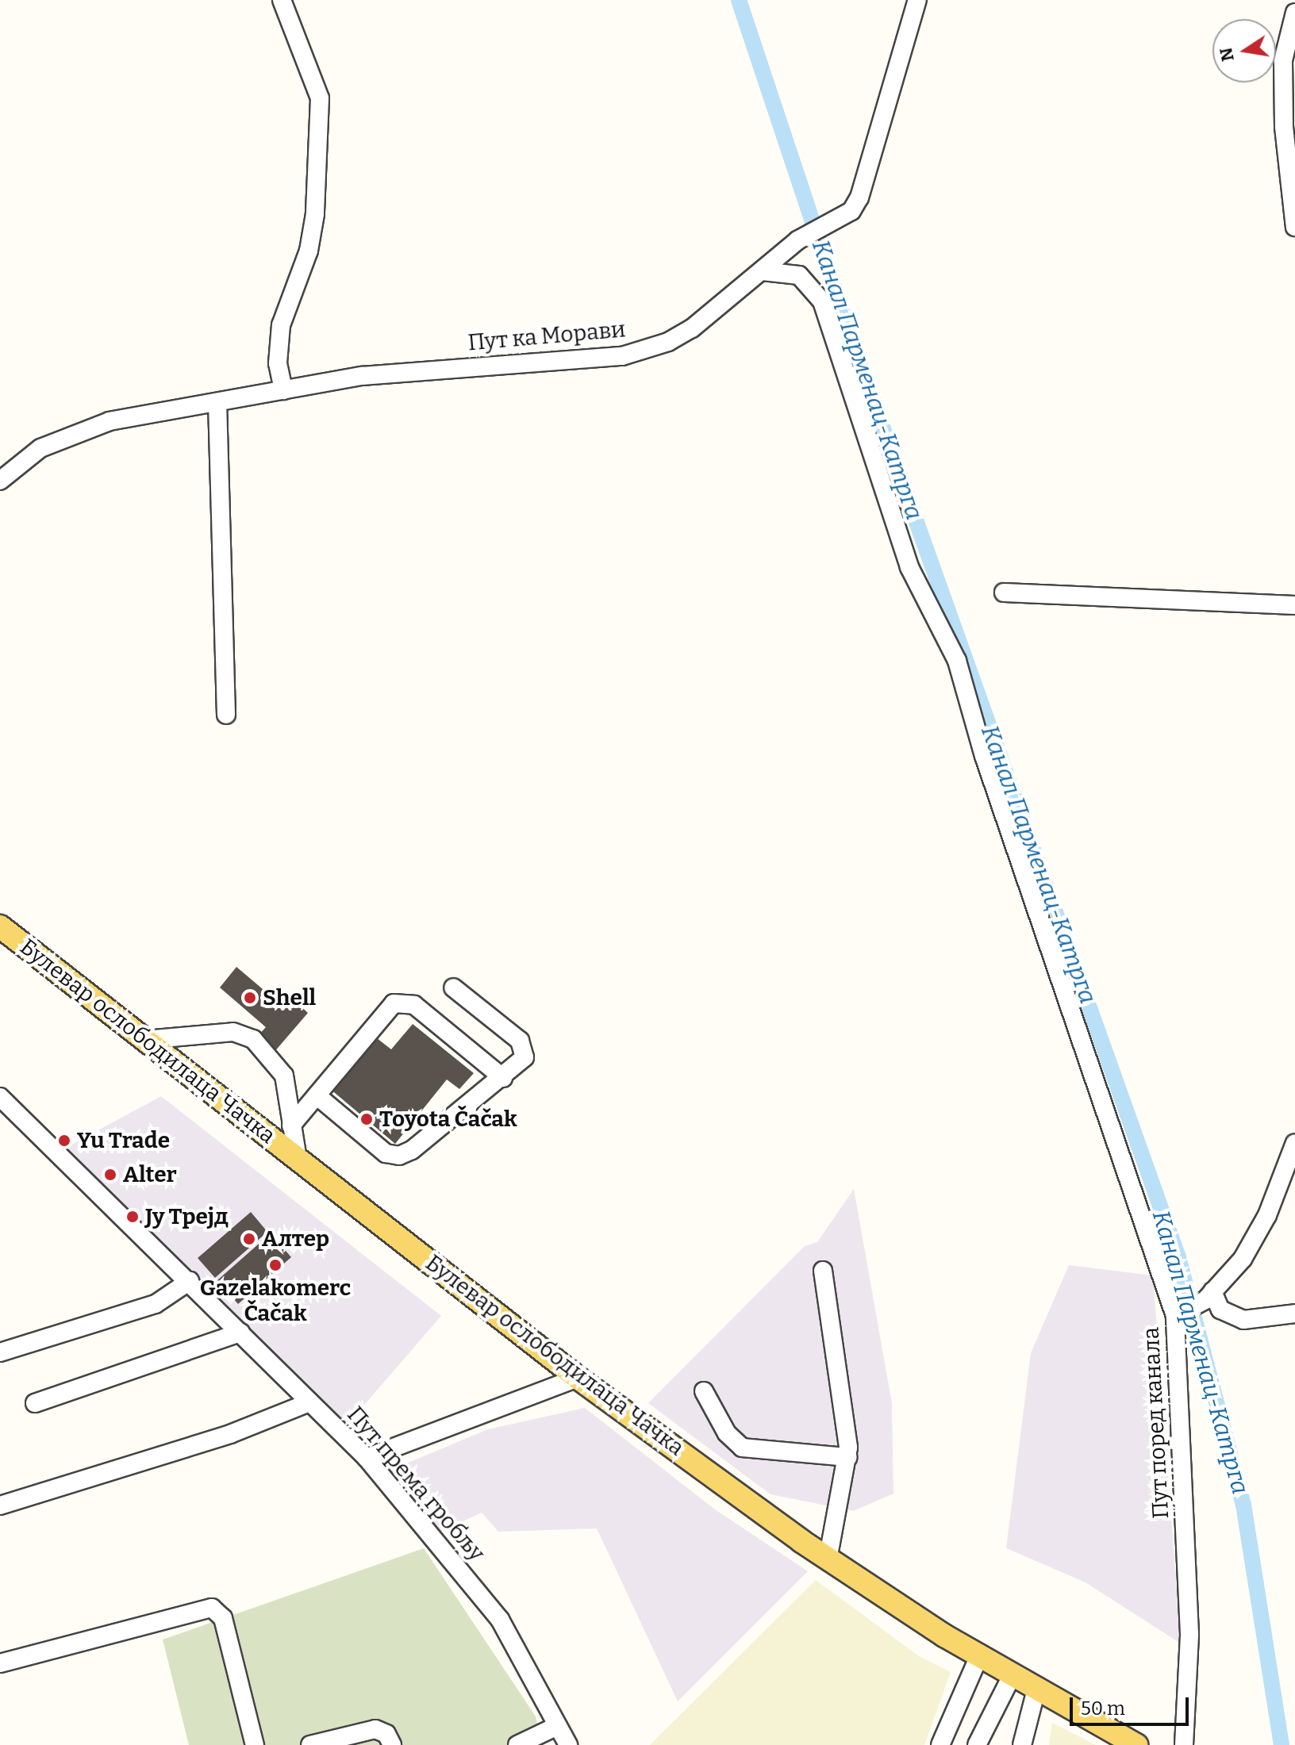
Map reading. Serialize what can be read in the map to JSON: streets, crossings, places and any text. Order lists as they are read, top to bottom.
{
  "streets": {
    "main road": ["Булевар ослободилаца Чачка"],
    "street": ["Пут ка Морави", "Пут поред канала", "Пут према гробљу"]
  },
  "water": ["Канал Парменац-Катрга"],
  "places": [
    "Shell",
    "Toyota Čačak",
    "Yu Trade",
    "Alter",
    "Ју Трејд",
    "Алтер",
    "Gazelakomerc Čačak"
  ],
  "scale_bar": "50 m",
  "north": "left"
}
